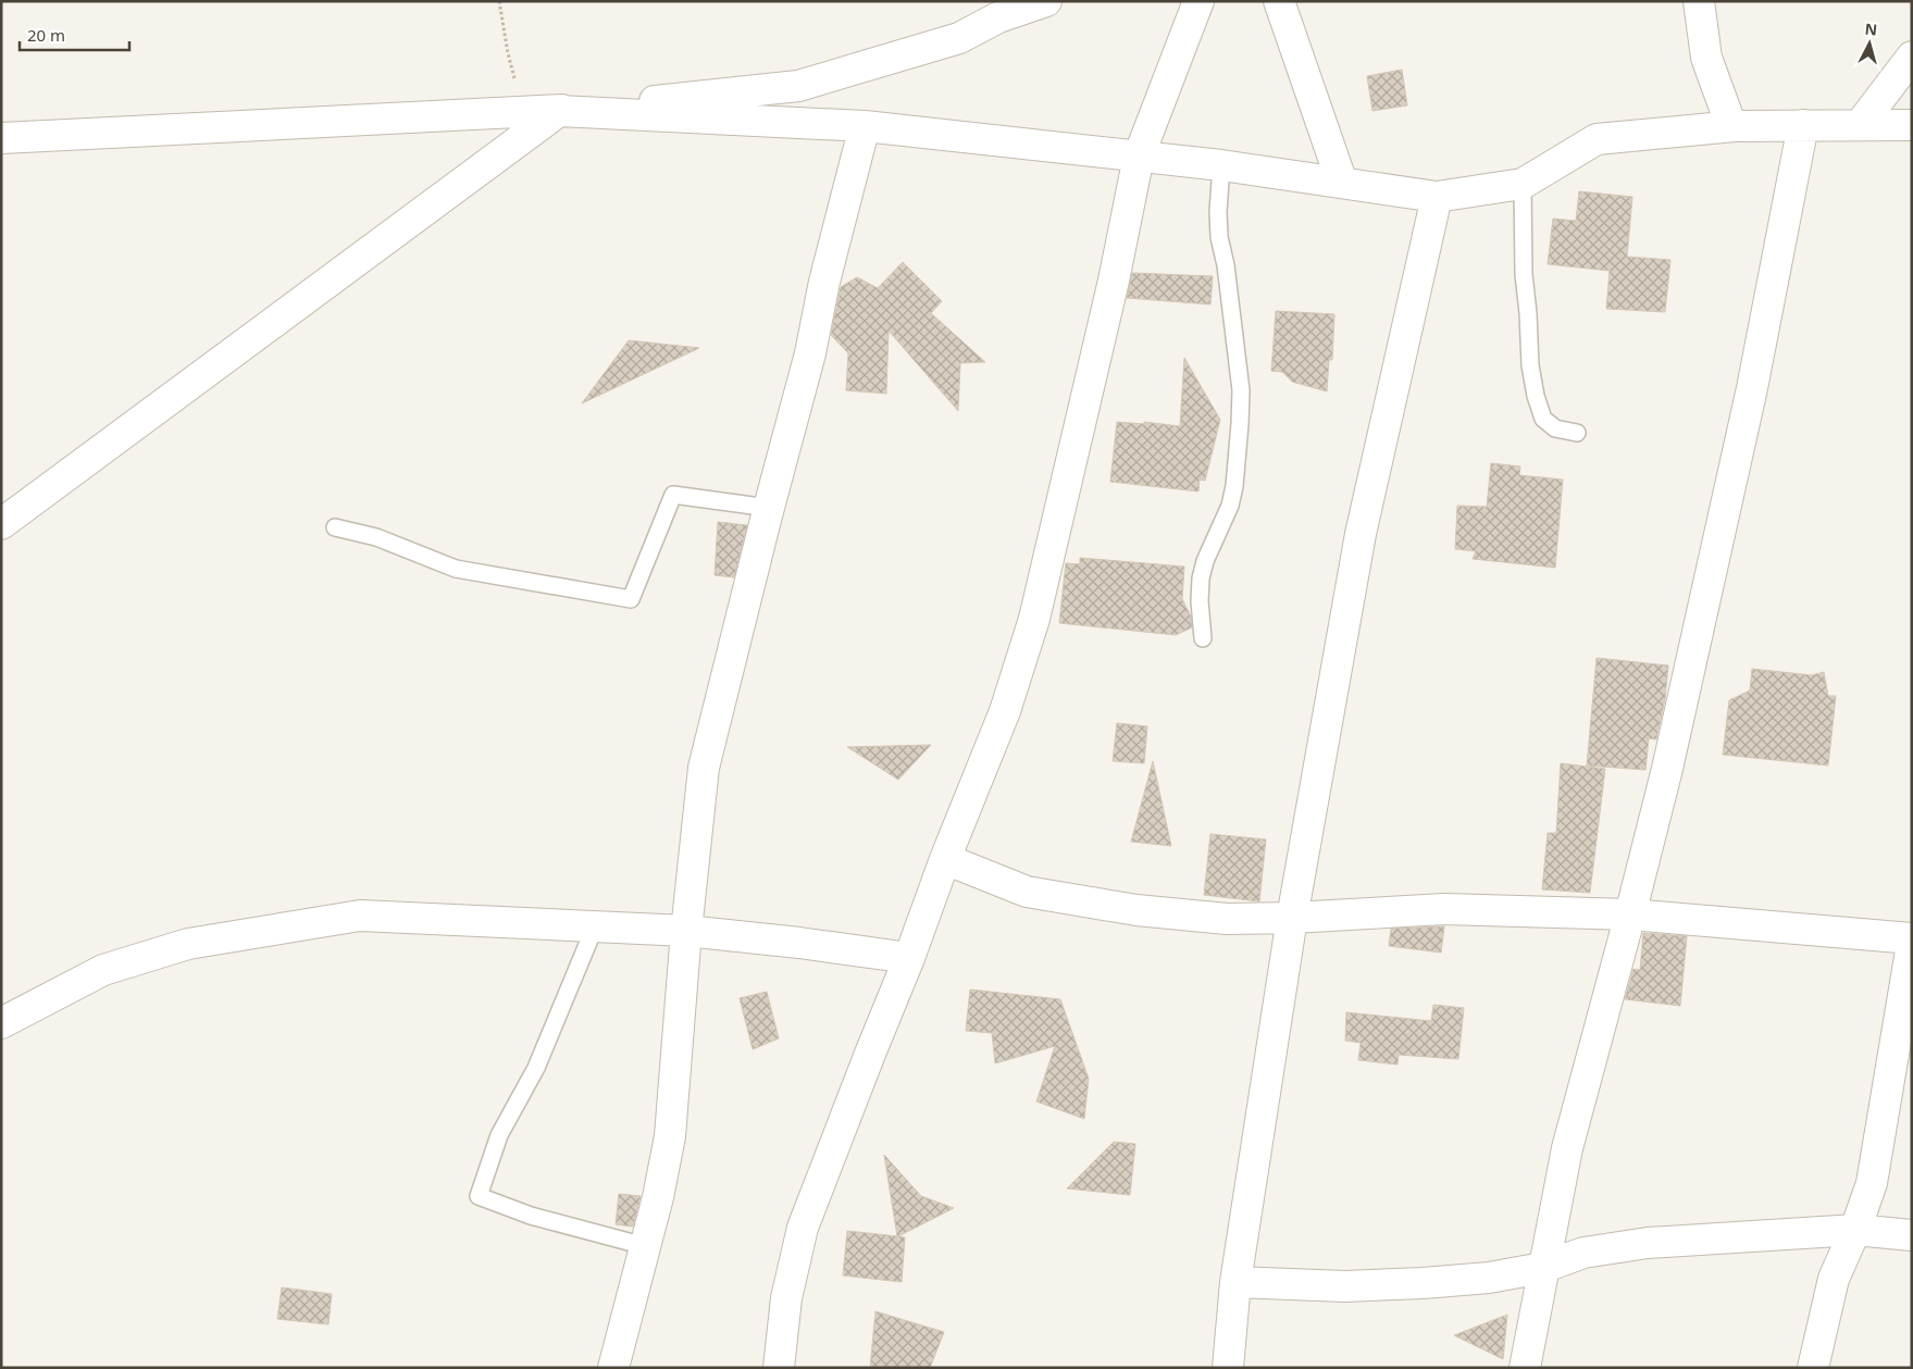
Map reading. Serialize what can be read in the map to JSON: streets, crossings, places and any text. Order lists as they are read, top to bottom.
{
  "scale_bar": "20 m",
  "north": "top"
}
